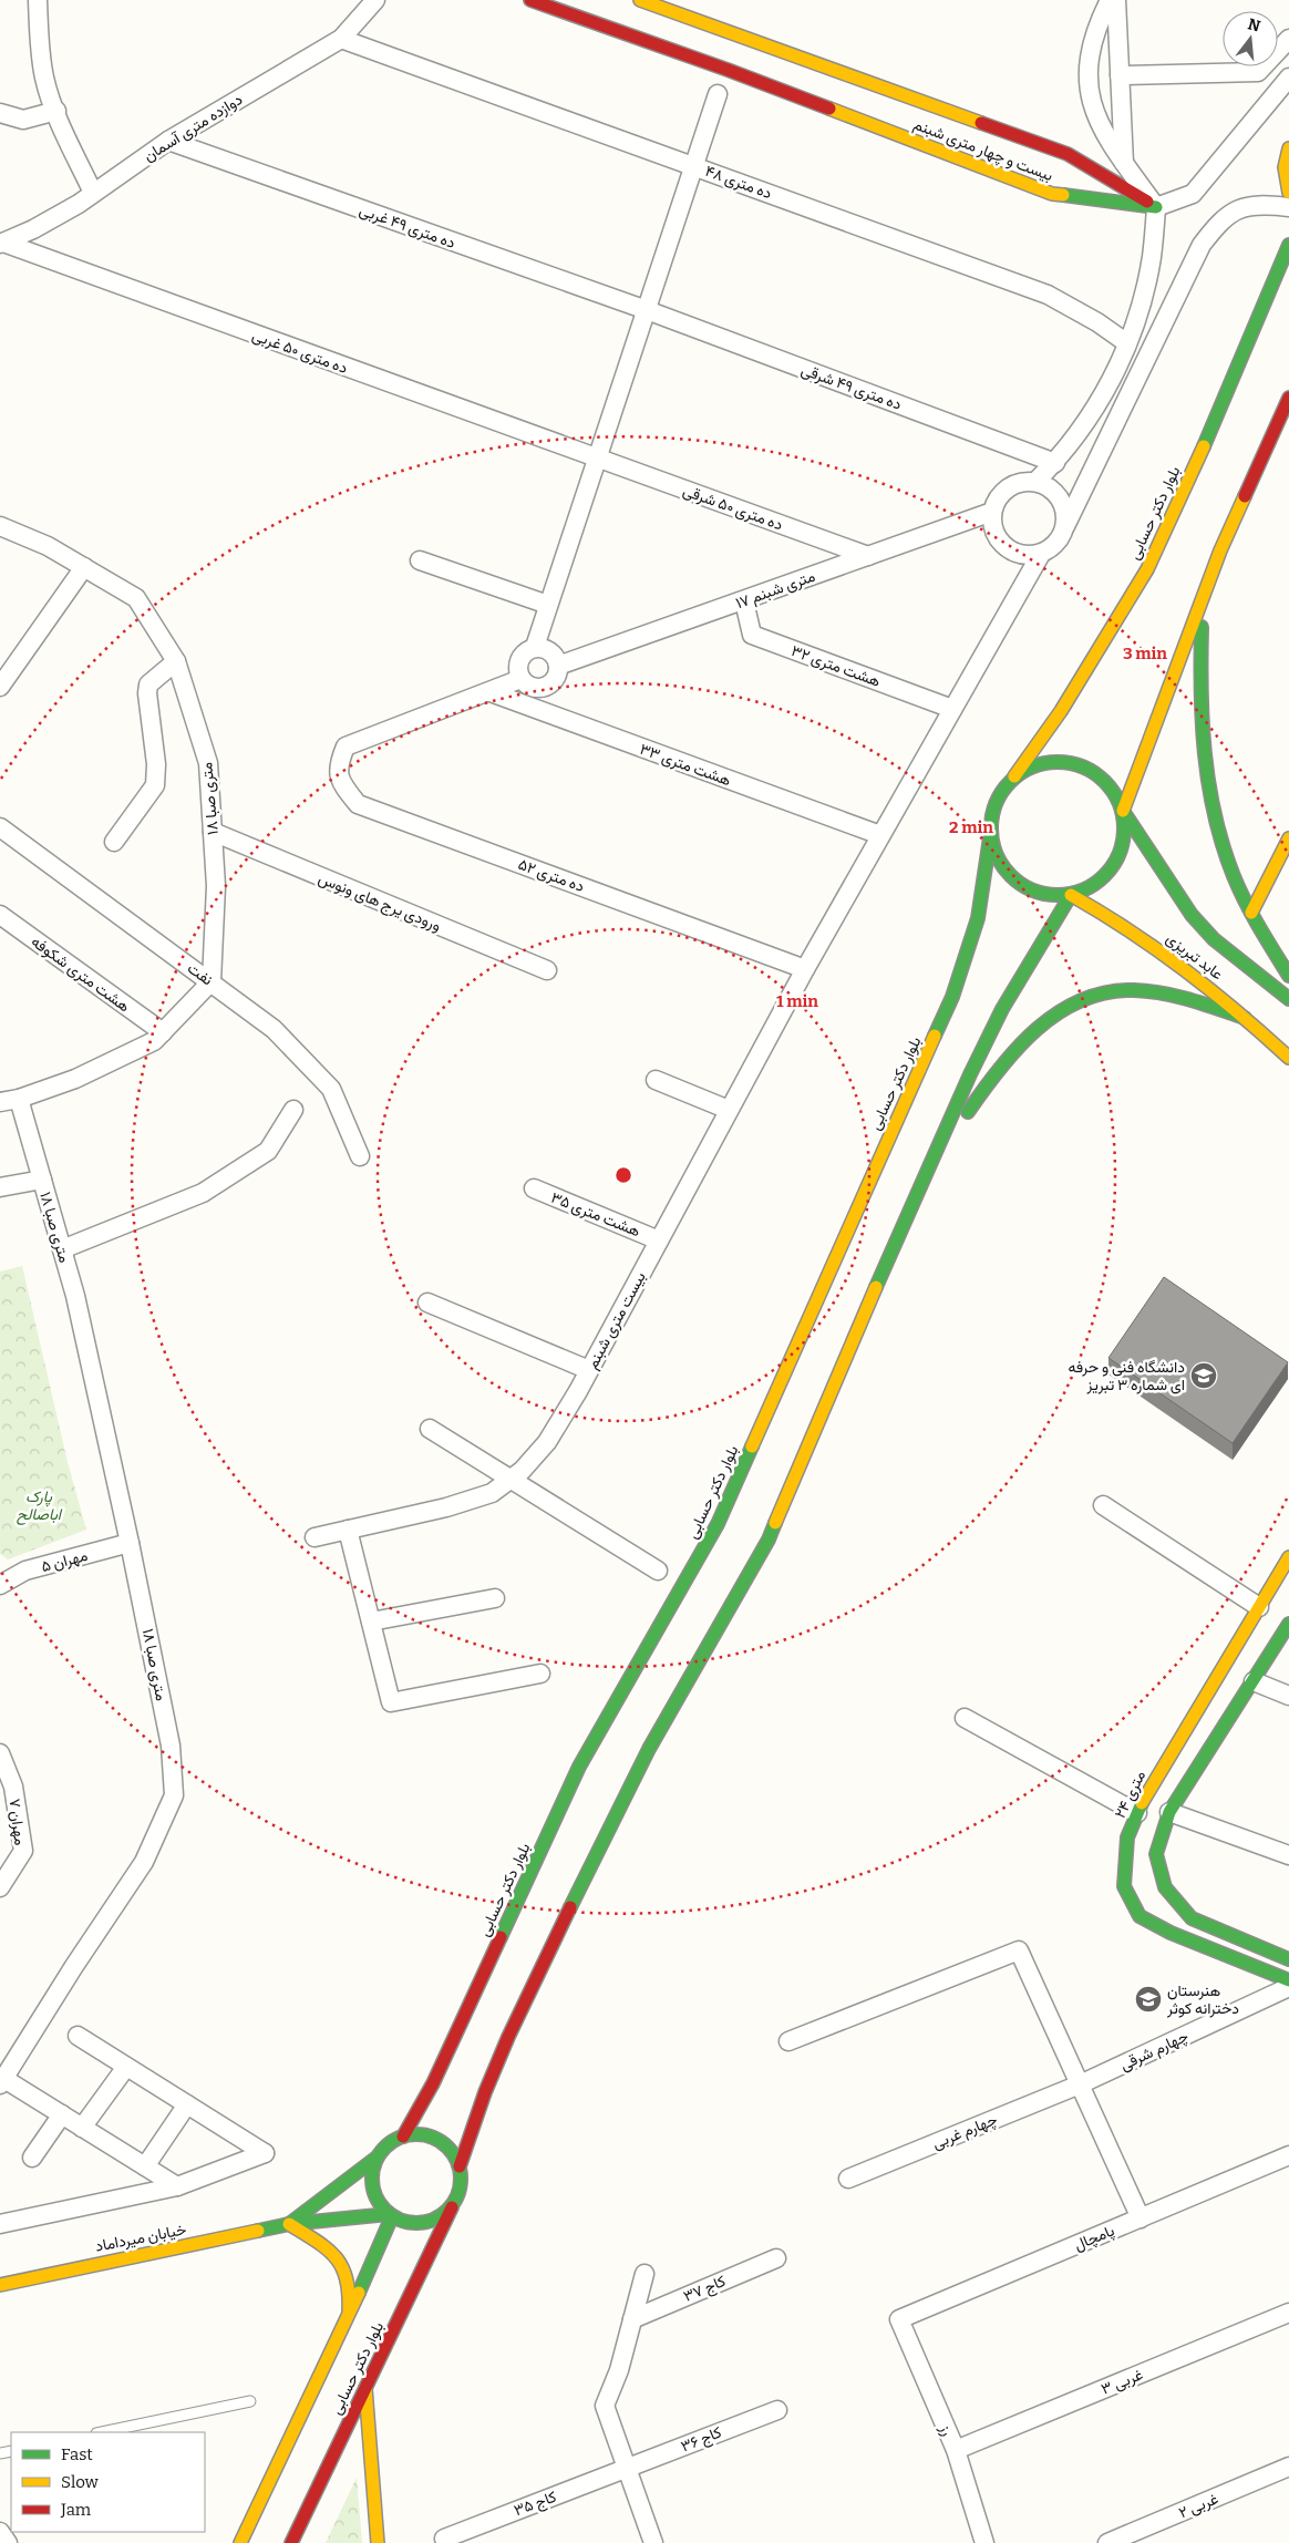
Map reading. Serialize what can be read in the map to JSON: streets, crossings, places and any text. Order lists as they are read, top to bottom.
{
  "streets": {
    "main road": [
      "بیست و چهار متری شبنم",
      "بلوار دکتر حسابی",
      "عابد تبریزی",
      "۲۴ متری",
      "خیابان میرداماد"
    ],
    "street": [
      "دوازده متری آسمان",
      "ده متری ۴۸",
      "ده متری ۴۹ غربی",
      "ده متری ۵۰ غربی",
      "ده متری ۴۹ شرقی",
      "ده متری ۵۰ شرقی",
      "۱۷ متری شبنم",
      "هشت متری ۳۲",
      "هشت متری ۳۳",
      "متری صبا ۱۸",
      "ده متری ۵۲",
      "ورودی یرج های ونوس",
      "هشت متری شکوفه",
      "نفت",
      "هشت متری ۳۵",
      "بیست متری شبنم",
      "مهران ۵",
      "مهران ۷",
      "چهارم شرقی",
      "چهارم غربی",
      "پامچال",
      "کاج ۳۷",
      "۳ غربی",
      "رز",
      "کاج ۳۶",
      "کاج ۳۵",
      "۲ غربی"
    ]
  },
  "crossings": [
    ["دوازده متری آسمان", "ده متری ۴۸"],
    ["دوازده متری آسمان", "ده متری ۴۹ غربی"],
    ["دوازده متری آسمان", "ده متری ۵۰ غربی"],
    ["ده متری ۴۹ غربی", "ده متری ۴۹ شرقی"],
    ["ده متری ۵۰ غربی", "ده متری ۵۰ شرقی"],
    ["ده متری ۵۰ شرقی", "۱۷ متری شبنم"],
    ["بلوار دکتر حسابی", "عابد تبریزی"],
    ["بلوار دکتر حسابی", "خیابان میرداماد"],
    ["۱۷ متری شبنم", "هشت متری ۳۲"],
    ["۱۷ متری شبنم", "بیست متری شبنم"],
    ["هشت متری ۳۲", "بیست متری شبنم"],
    ["هشت متری ۳۳", "ده متری ۵۲"],
    ["هشت متری ۳۳", "بیست متری شبنم"],
    ["متری صبا ۱۸", "ورودی یرج های ونوس"],
    ["متری صبا ۱۸", "هشت متری شکوفه"],
    ["متری صبا ۱۸", "نفت"],
    ["متری صبا ۱۸", "مهران ۵"],
    ["ده متری ۵۲", "بیست متری شبنم"],
    ["هشت متری ۳۵", "بیست متری شبنم"],
    ["چهارم شرقی", "چهارم غربی"],
    ["پامچال", "رز"],
    ["۳ غربی", "رز"],
    ["کاج ۳۶", "کاج ۳۵"]
  ],
  "parks": ["پارک اباصالح"],
  "places": {
    "school or university": ["دانشگاه فنی و حرفه ای شماره ۳ تبریز", "هنرستان دخترانه کوثر"]
  },
  "legend": ["Fast", "Slow", "Jam"],
  "north": "top",
  "rings": ["3 min", "2 min", "1 min"]
}
